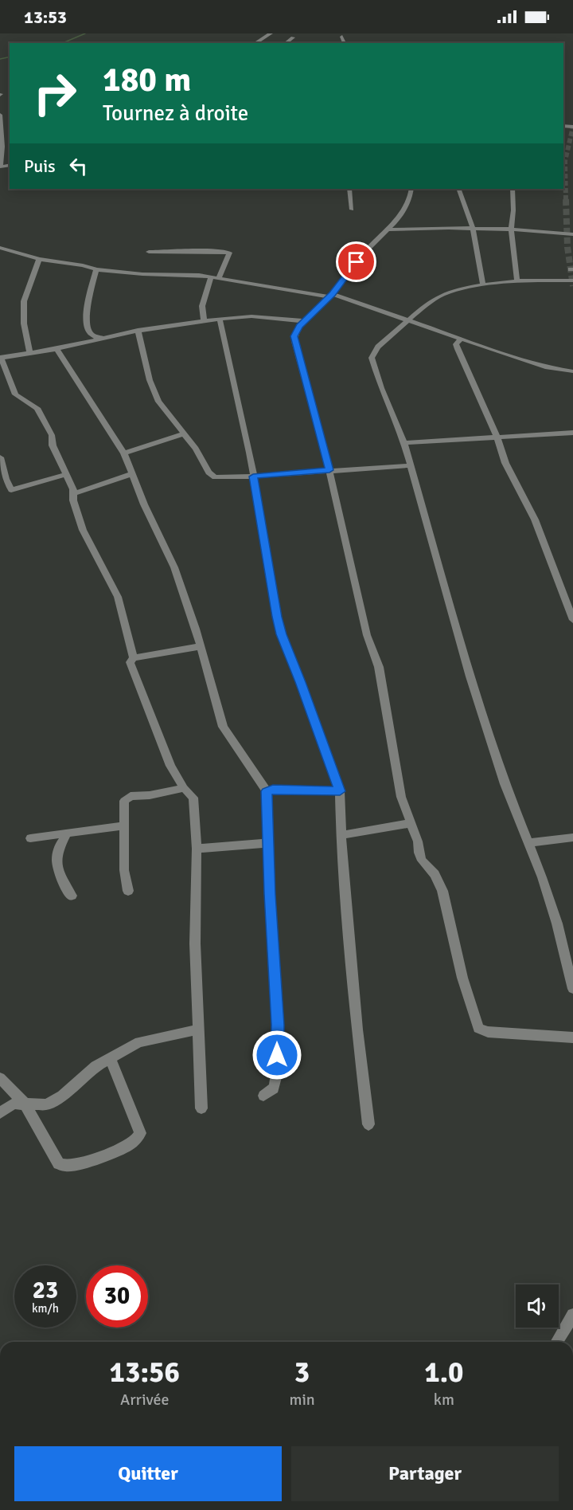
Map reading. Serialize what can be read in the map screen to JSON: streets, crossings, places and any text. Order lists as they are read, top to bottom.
{
  "page": {
    "status": "13:53",
    "turn": ["180 m", "Tournez à droite"],
    "then": "Puis",
    "speed": "23 km/h",
    "limit": "30",
    "eta": [
      "13:56",
      "Arrivée",
      "3",
      "min",
      "1.0",
      "km"
    ],
    "buttons": ["Quitter", "Partager"]
  }
}
